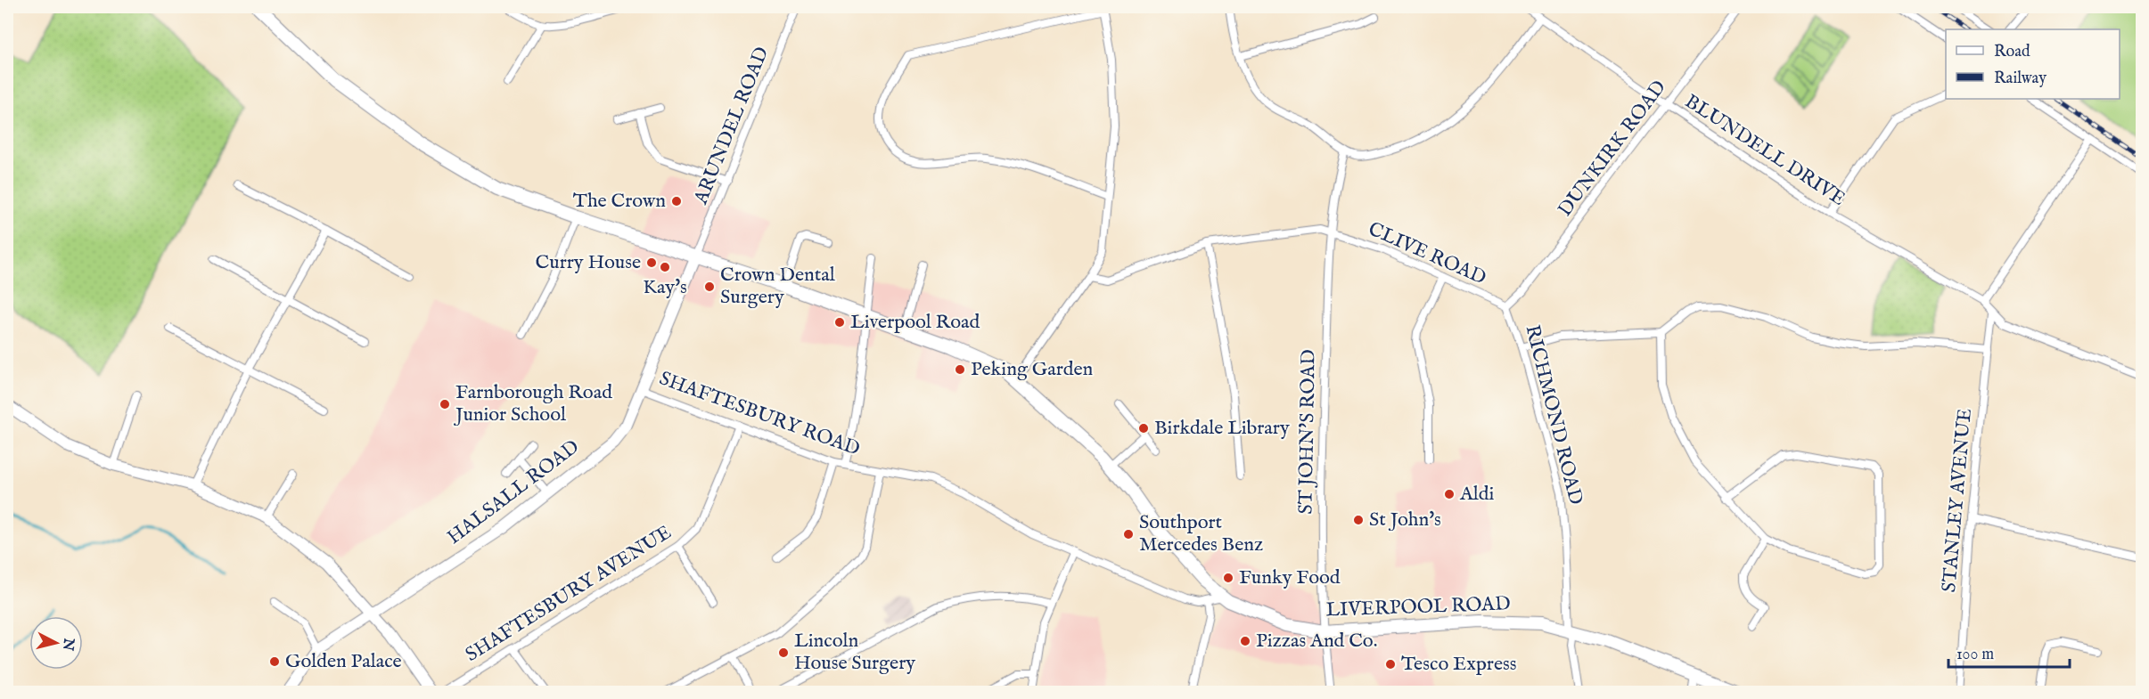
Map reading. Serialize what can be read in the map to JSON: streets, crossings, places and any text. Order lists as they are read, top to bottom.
{
  "streets": {
    "main road": ["LIVERPOOL ROAD"],
    "street": [
      "ARUNDEL ROAD",
      "DUNKIRK ROAD",
      "BLUNDELL DRIVE",
      "CLIVE ROAD",
      "SHAFTESBURY ROAD",
      "RICHMOND ROAD",
      "ST JOHN'S ROAD",
      "HALSALL ROAD",
      "STANLEY AVENUE",
      "SHAFTESBURY AVENUE"
    ]
  },
  "crossings": [
    ["ARUNDEL ROAD", "HALSALL ROAD"],
    ["ARUNDEL ROAD", "LIVERPOOL ROAD"],
    ["DUNKIRK ROAD", "BLUNDELL DRIVE"],
    ["DUNKIRK ROAD", "CLIVE ROAD"],
    ["DUNKIRK ROAD", "RICHMOND ROAD"],
    ["BLUNDELL DRIVE", "STANLEY AVENUE"],
    ["CLIVE ROAD", "RICHMOND ROAD"],
    ["CLIVE ROAD", "ST JOHN'S ROAD"],
    ["SHAFTESBURY ROAD", "HALSALL ROAD"],
    ["SHAFTESBURY ROAD", "SHAFTESBURY AVENUE"],
    ["SHAFTESBURY ROAD", "LIVERPOOL ROAD"],
    ["RICHMOND ROAD", "LIVERPOOL ROAD"],
    ["ST JOHN'S ROAD", "LIVERPOOL ROAD"],
    ["HALSALL ROAD", "LIVERPOOL ROAD"]
  ],
  "places": [
    "The Crown",
    "Curry House",
    "Kay's",
    "Crown Dental Surgery",
    "Liverpool Road",
    "Peking Garden",
    "Farnborough Road Junior School",
    "Birkdale Library",
    "Aldi",
    "St John's",
    "Southport Mercedes Benz",
    "Funky Food",
    "Pizzas And Co.",
    "Lincoln House Surgery",
    "Golden Palace",
    "Tesco Express"
  ],
  "legend": ["Road", "Railway"],
  "scale_bar": "100 m",
  "north": "right"
}
